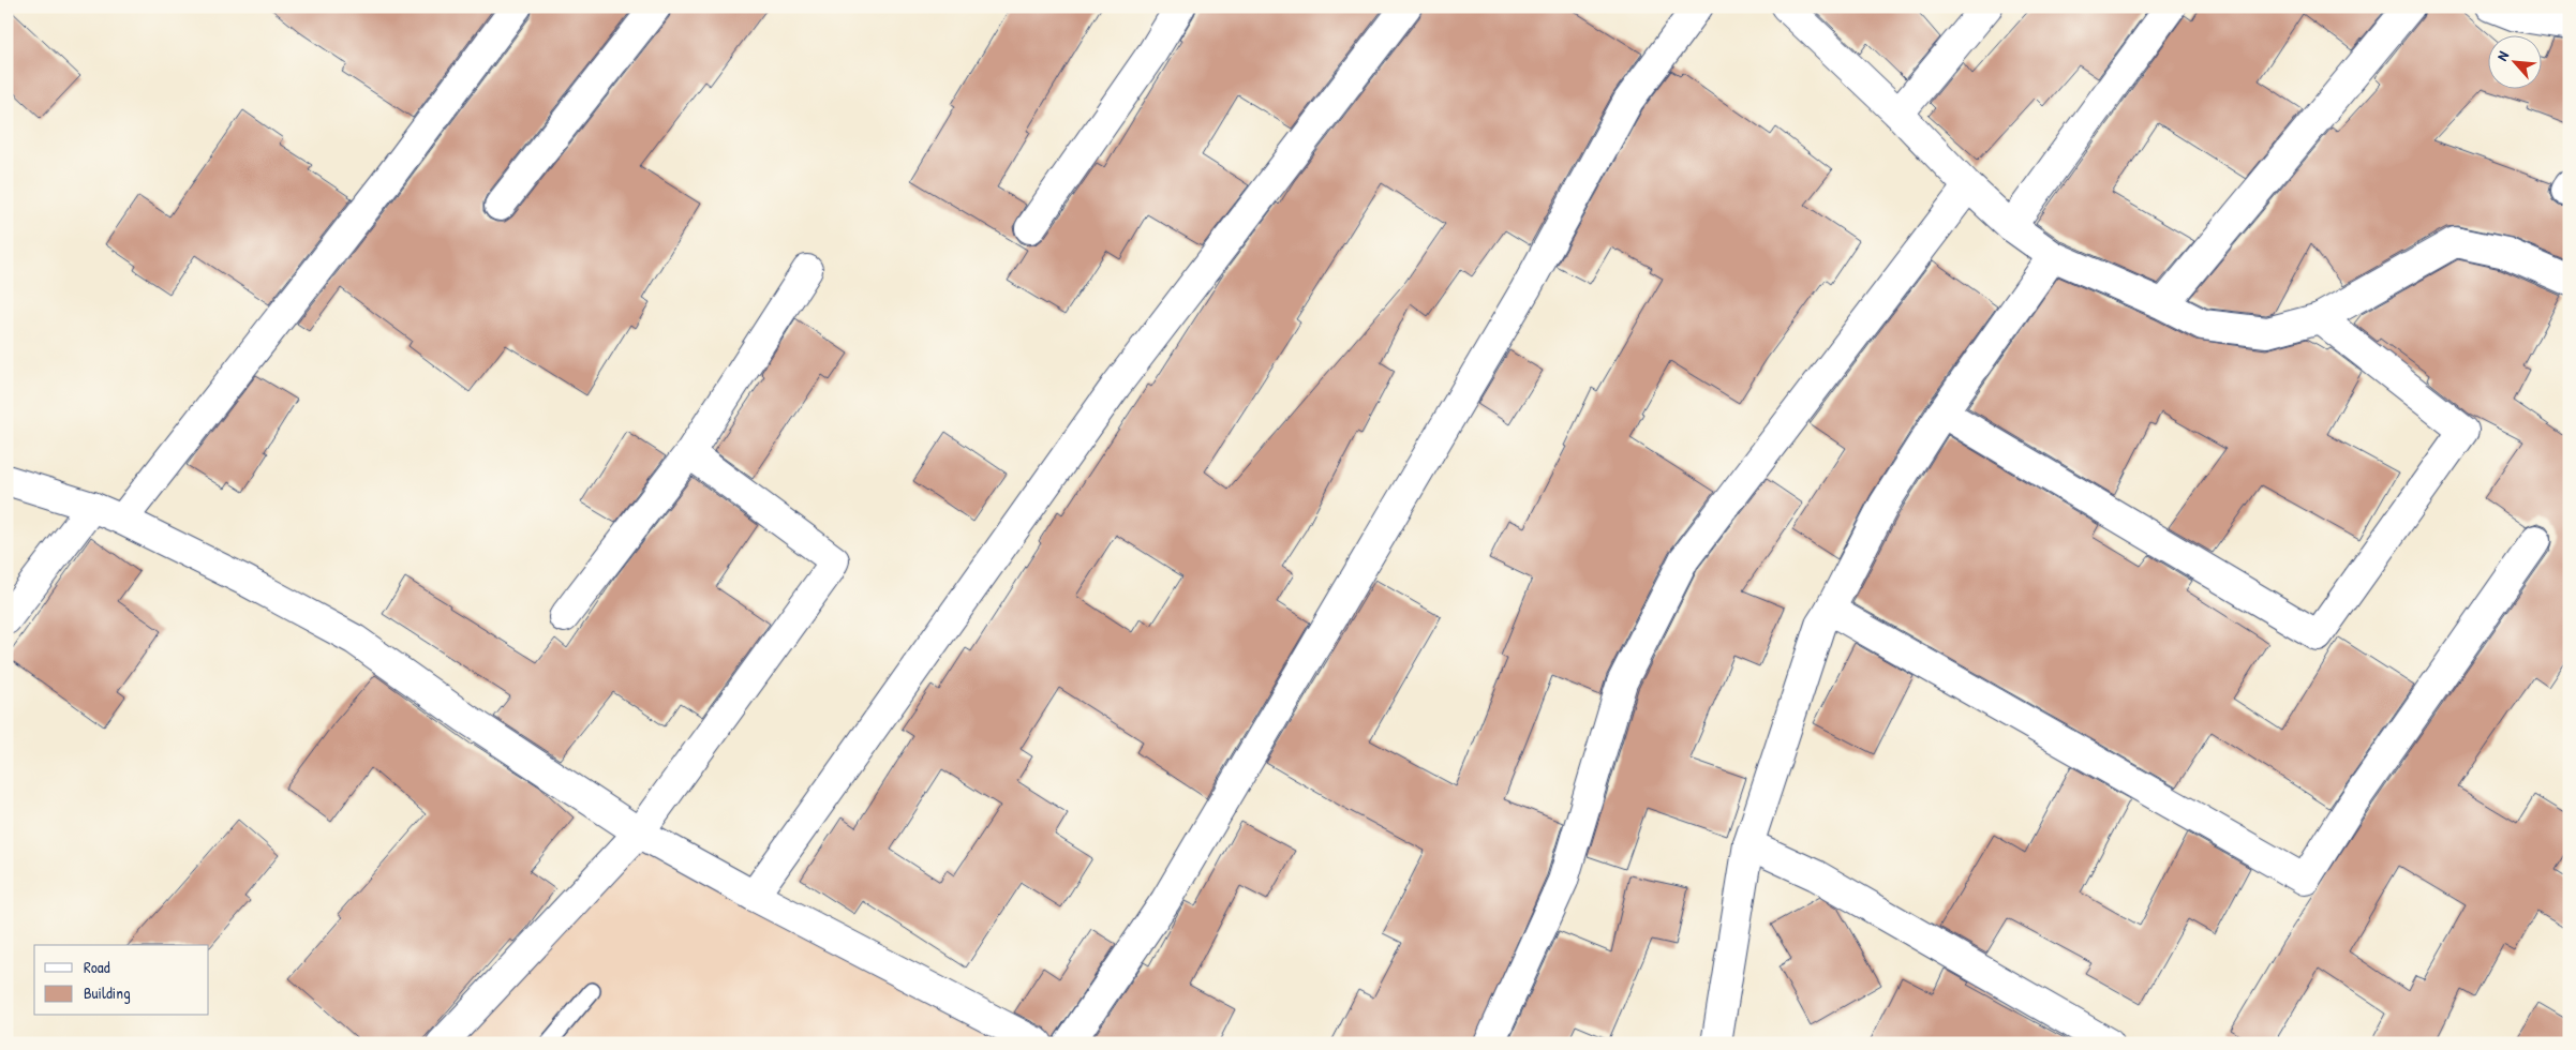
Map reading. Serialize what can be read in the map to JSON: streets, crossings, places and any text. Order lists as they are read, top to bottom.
{
  "legend": ["Road", "Building"],
  "north": "top left"
}
